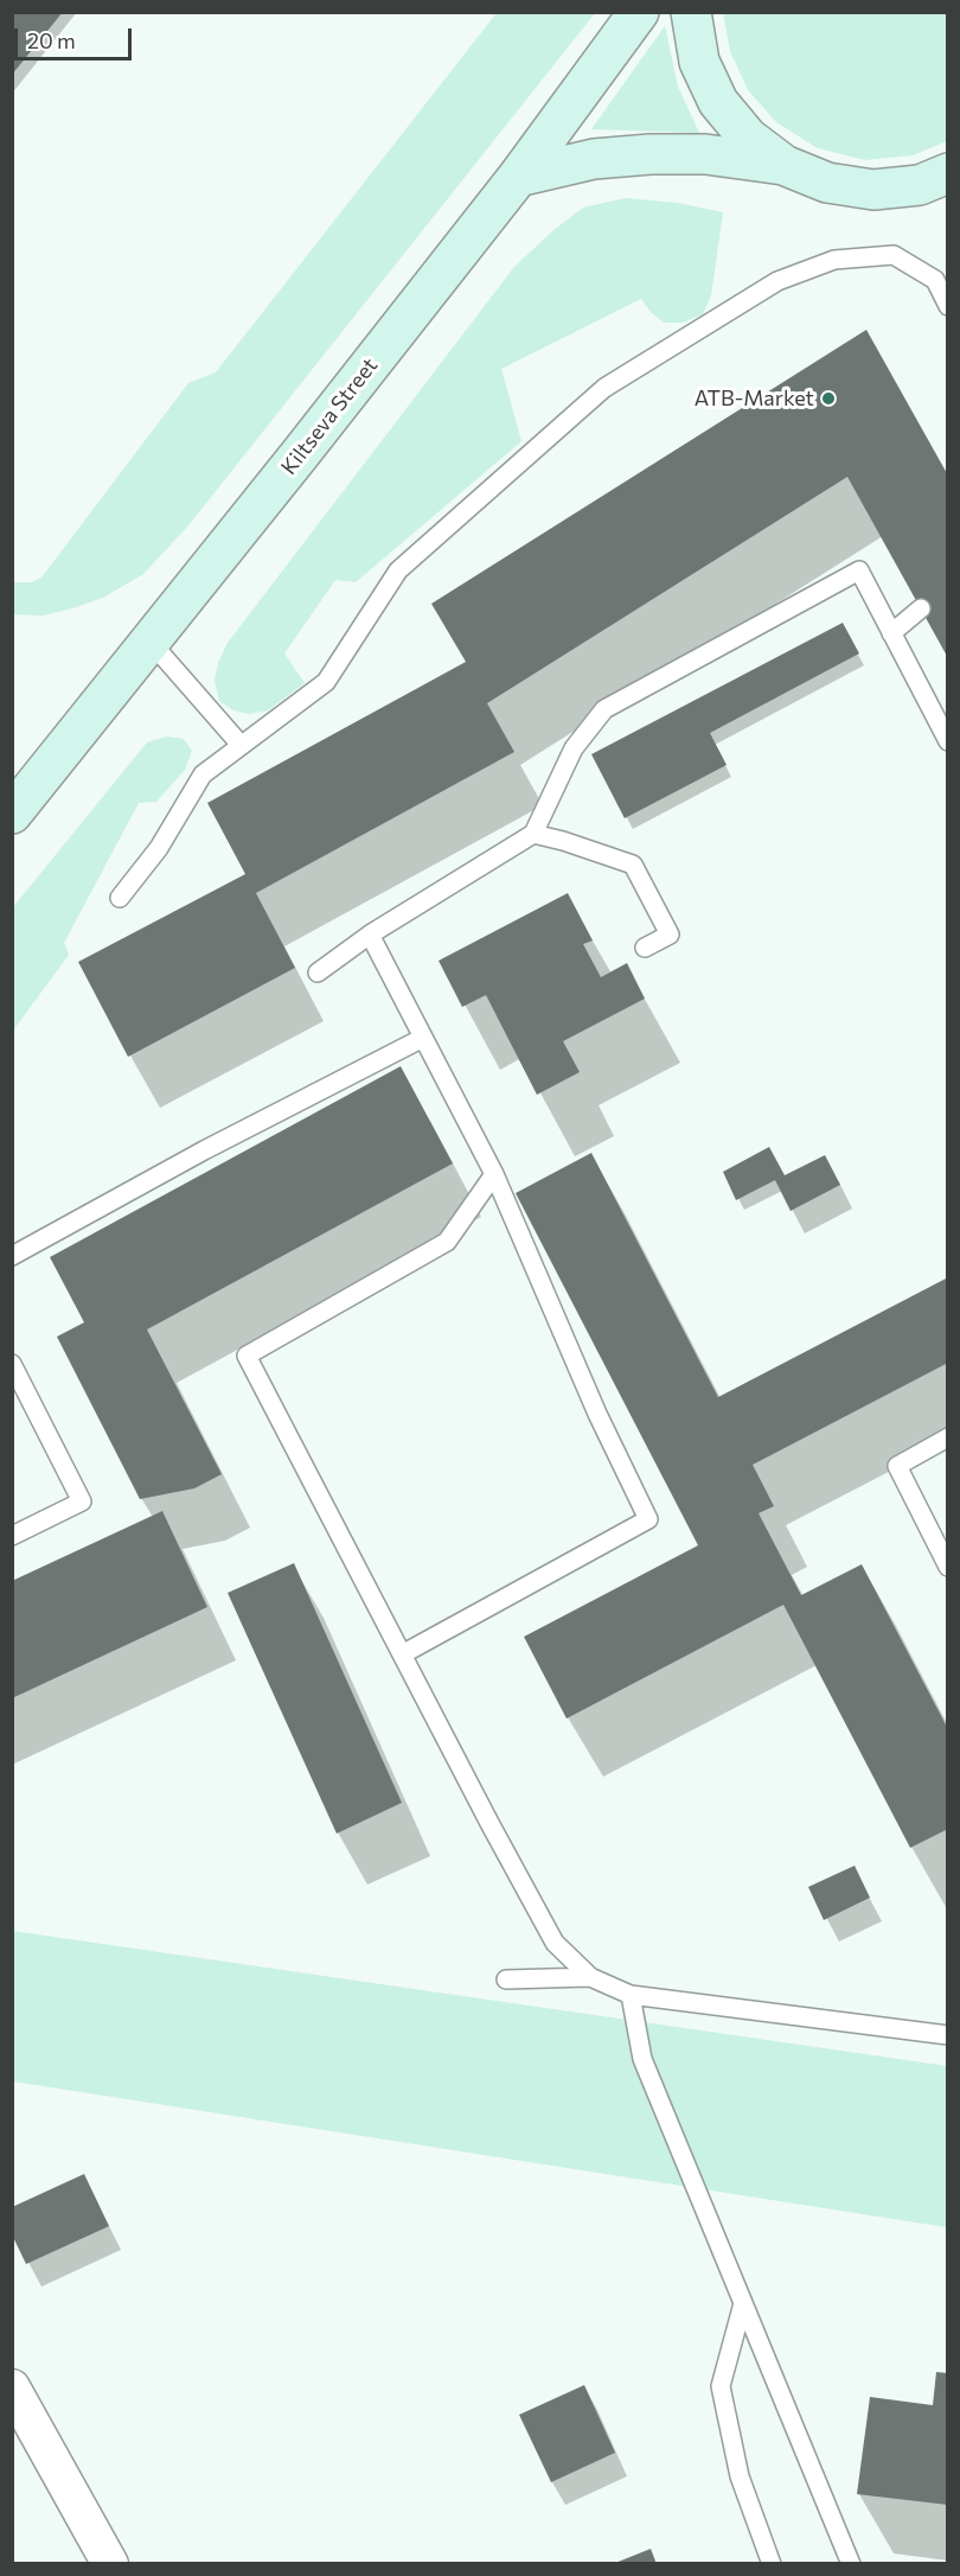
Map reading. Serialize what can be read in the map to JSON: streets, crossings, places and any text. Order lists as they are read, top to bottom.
{
  "streets": {
    "main road": ["Kiltseva Street"]
  },
  "places": ["ATB-Market"],
  "scale_bar": "20 m"
}
